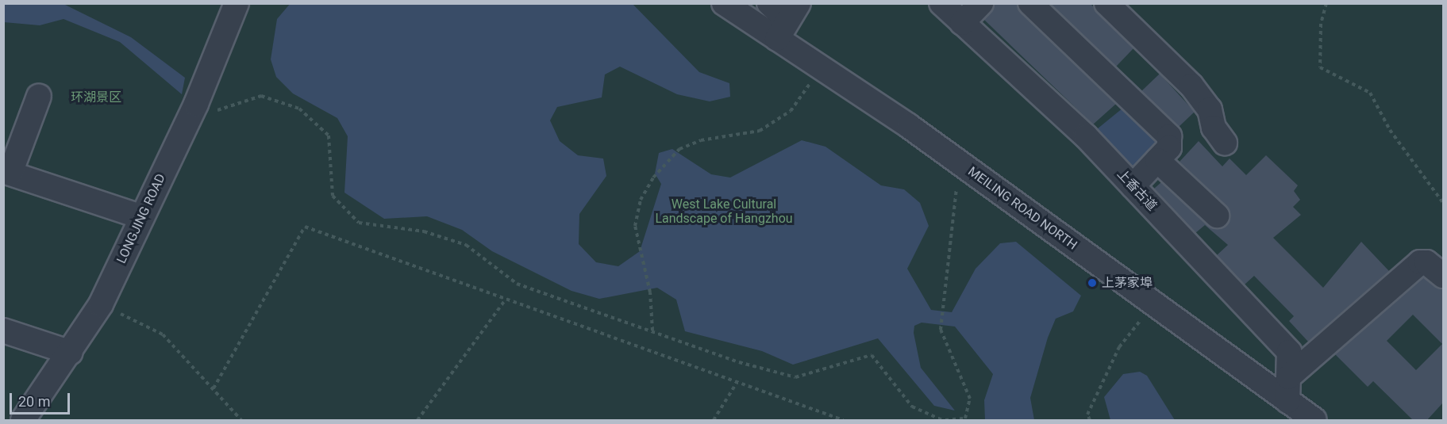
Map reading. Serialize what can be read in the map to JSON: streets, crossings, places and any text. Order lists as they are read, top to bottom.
{
  "streets": {
    "street": ["上香古道", "MEILING ROAD NORTH", "LONGJING ROAD"]
  },
  "crossings": [
    ["上香古道", "MEILING ROAD NORTH"]
  ],
  "parks": ["环湖景区", "West Lake Cultural Landscape of Hangzhou"],
  "places": ["上茅家埠"],
  "scale_bar": "20 m"
}
